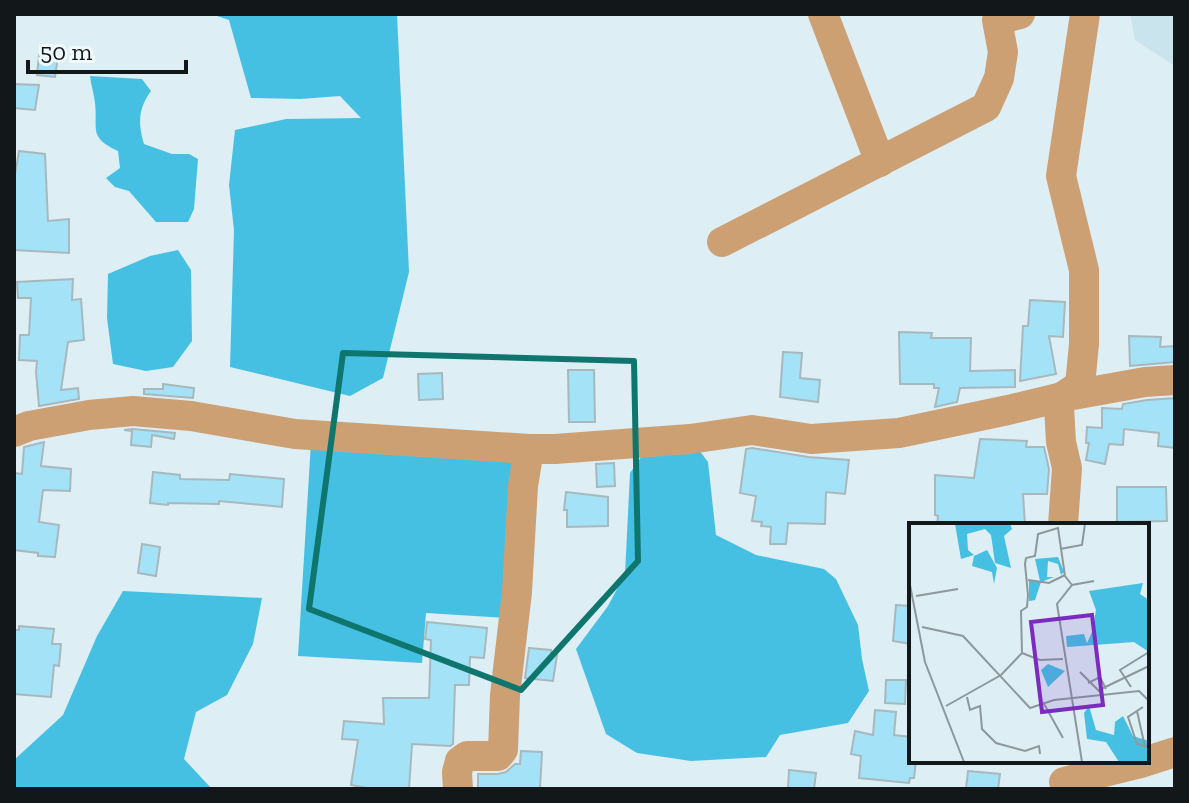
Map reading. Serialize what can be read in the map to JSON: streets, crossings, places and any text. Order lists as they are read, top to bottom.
{
  "scale_bar": "50 m"
}
